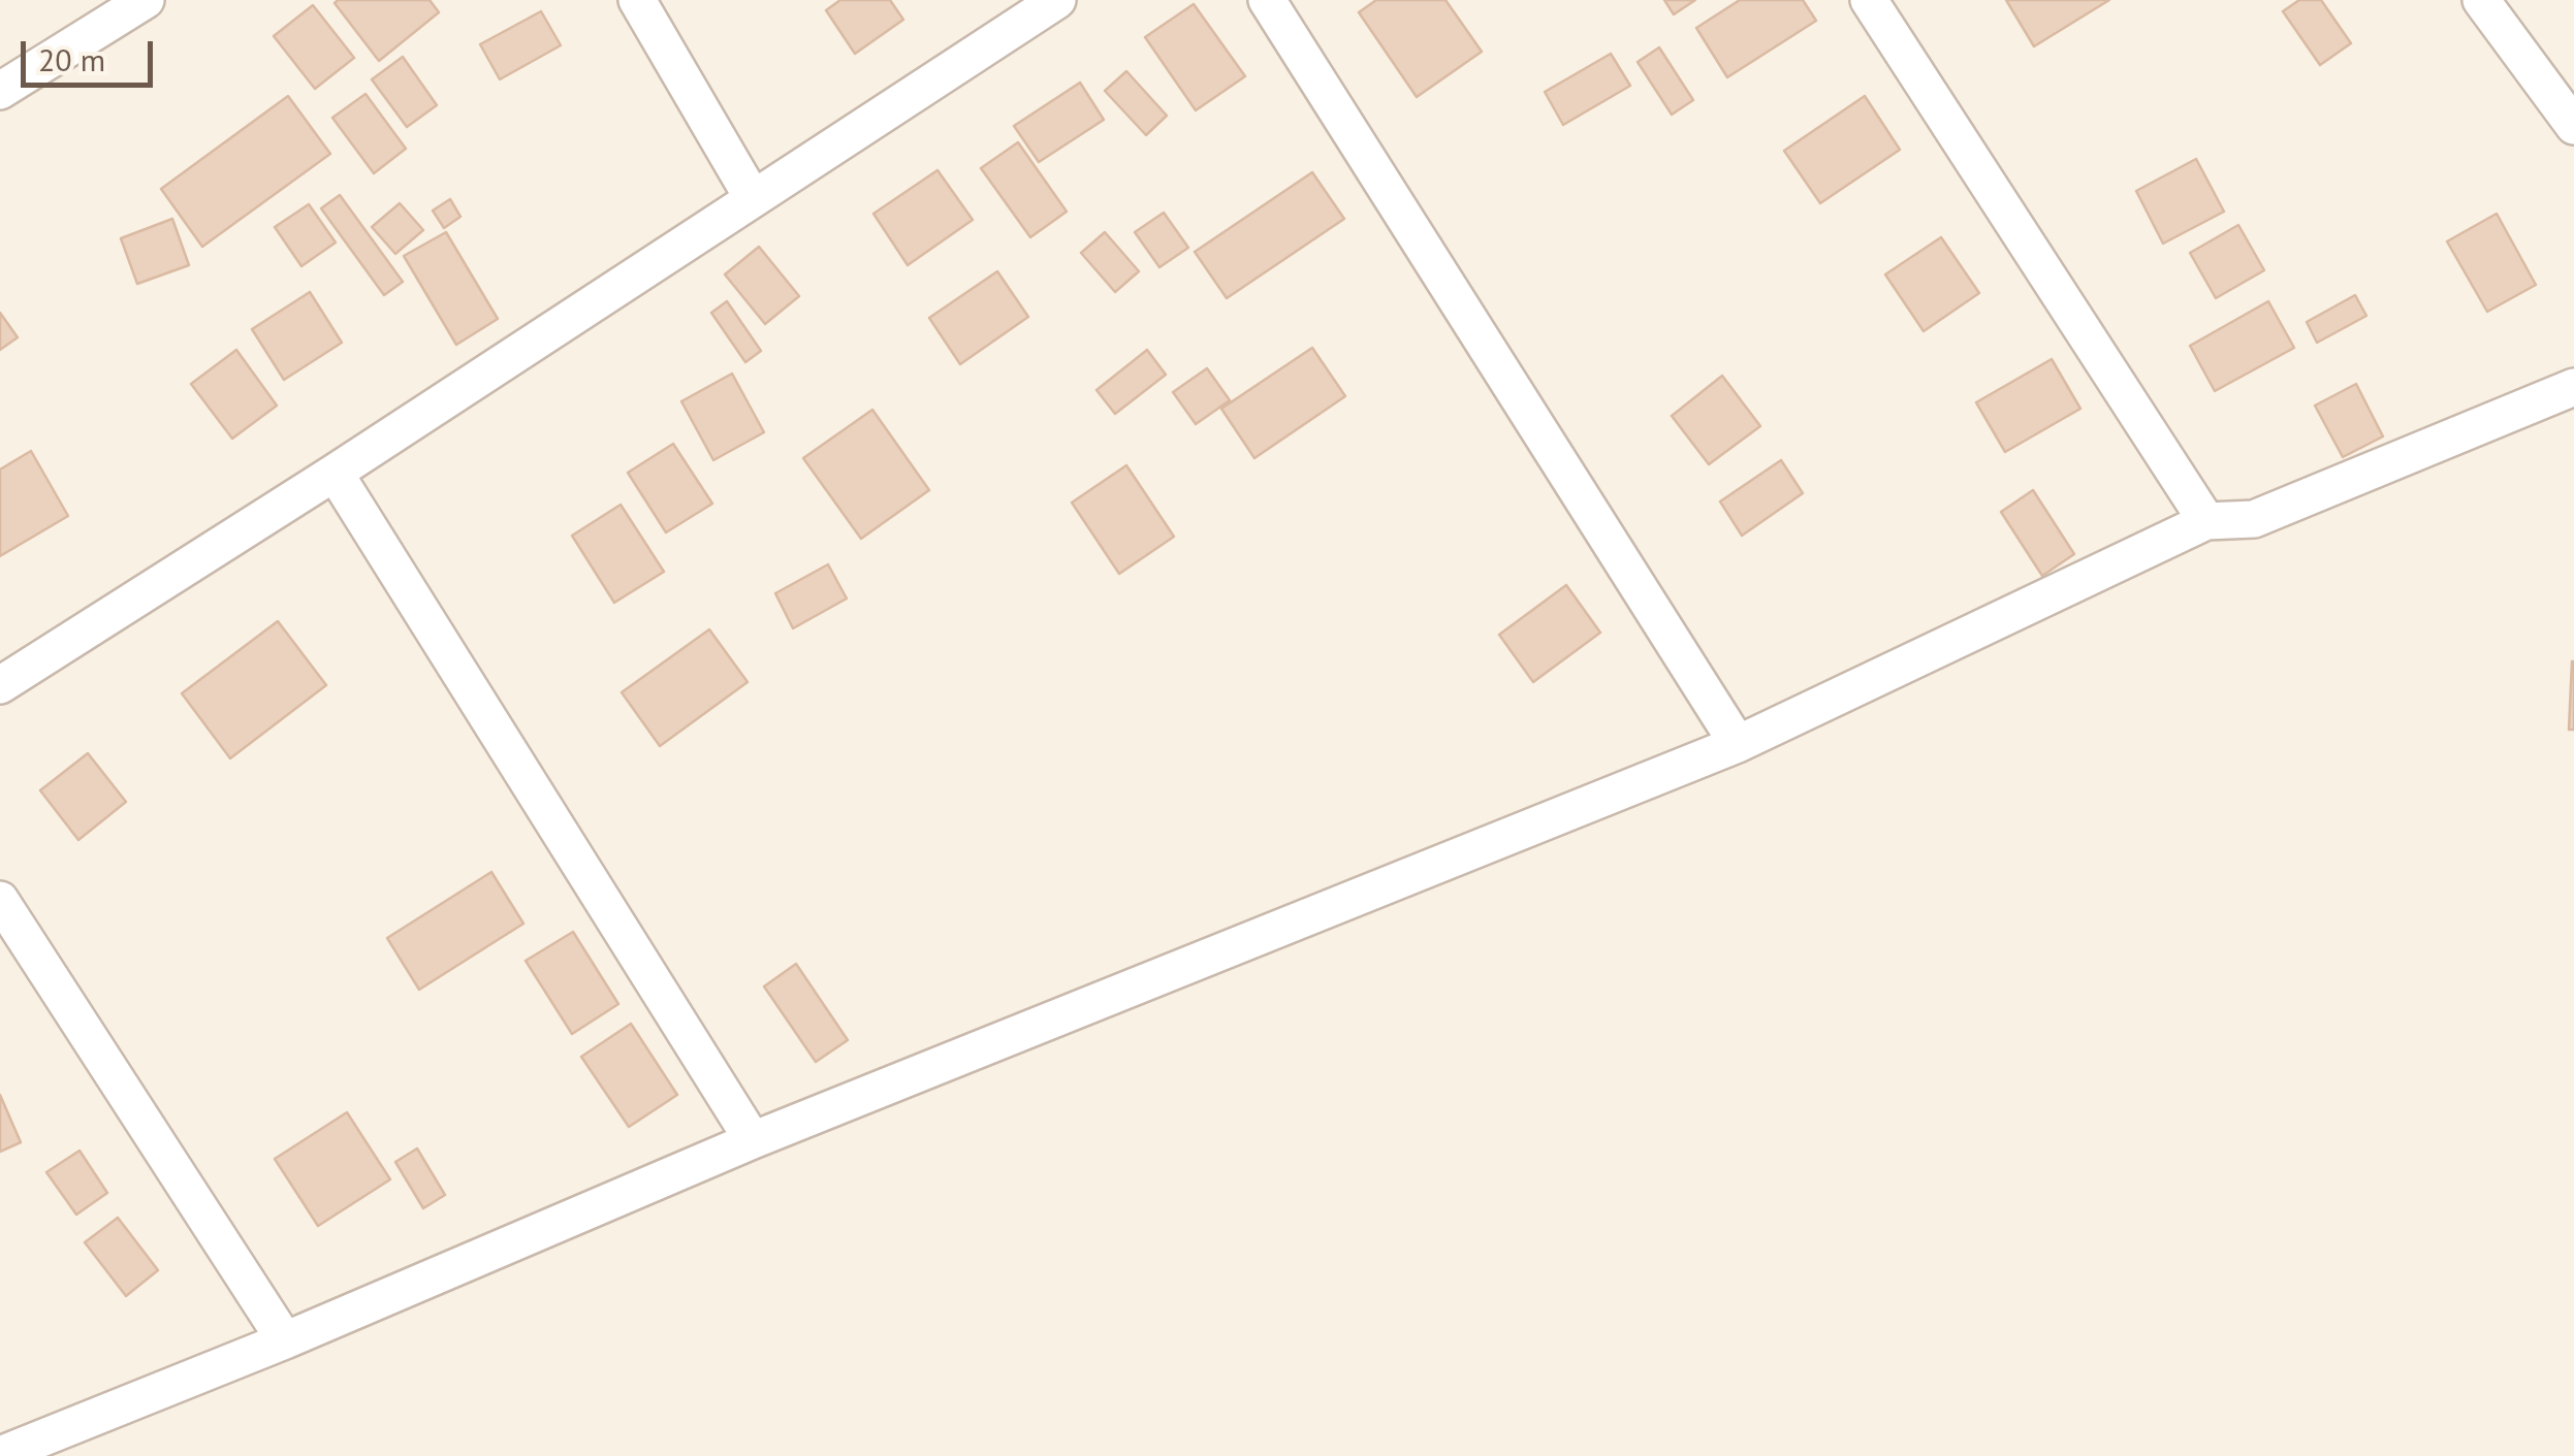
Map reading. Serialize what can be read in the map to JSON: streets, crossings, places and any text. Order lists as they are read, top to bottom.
{
  "scale_bar": "20 m"
}
